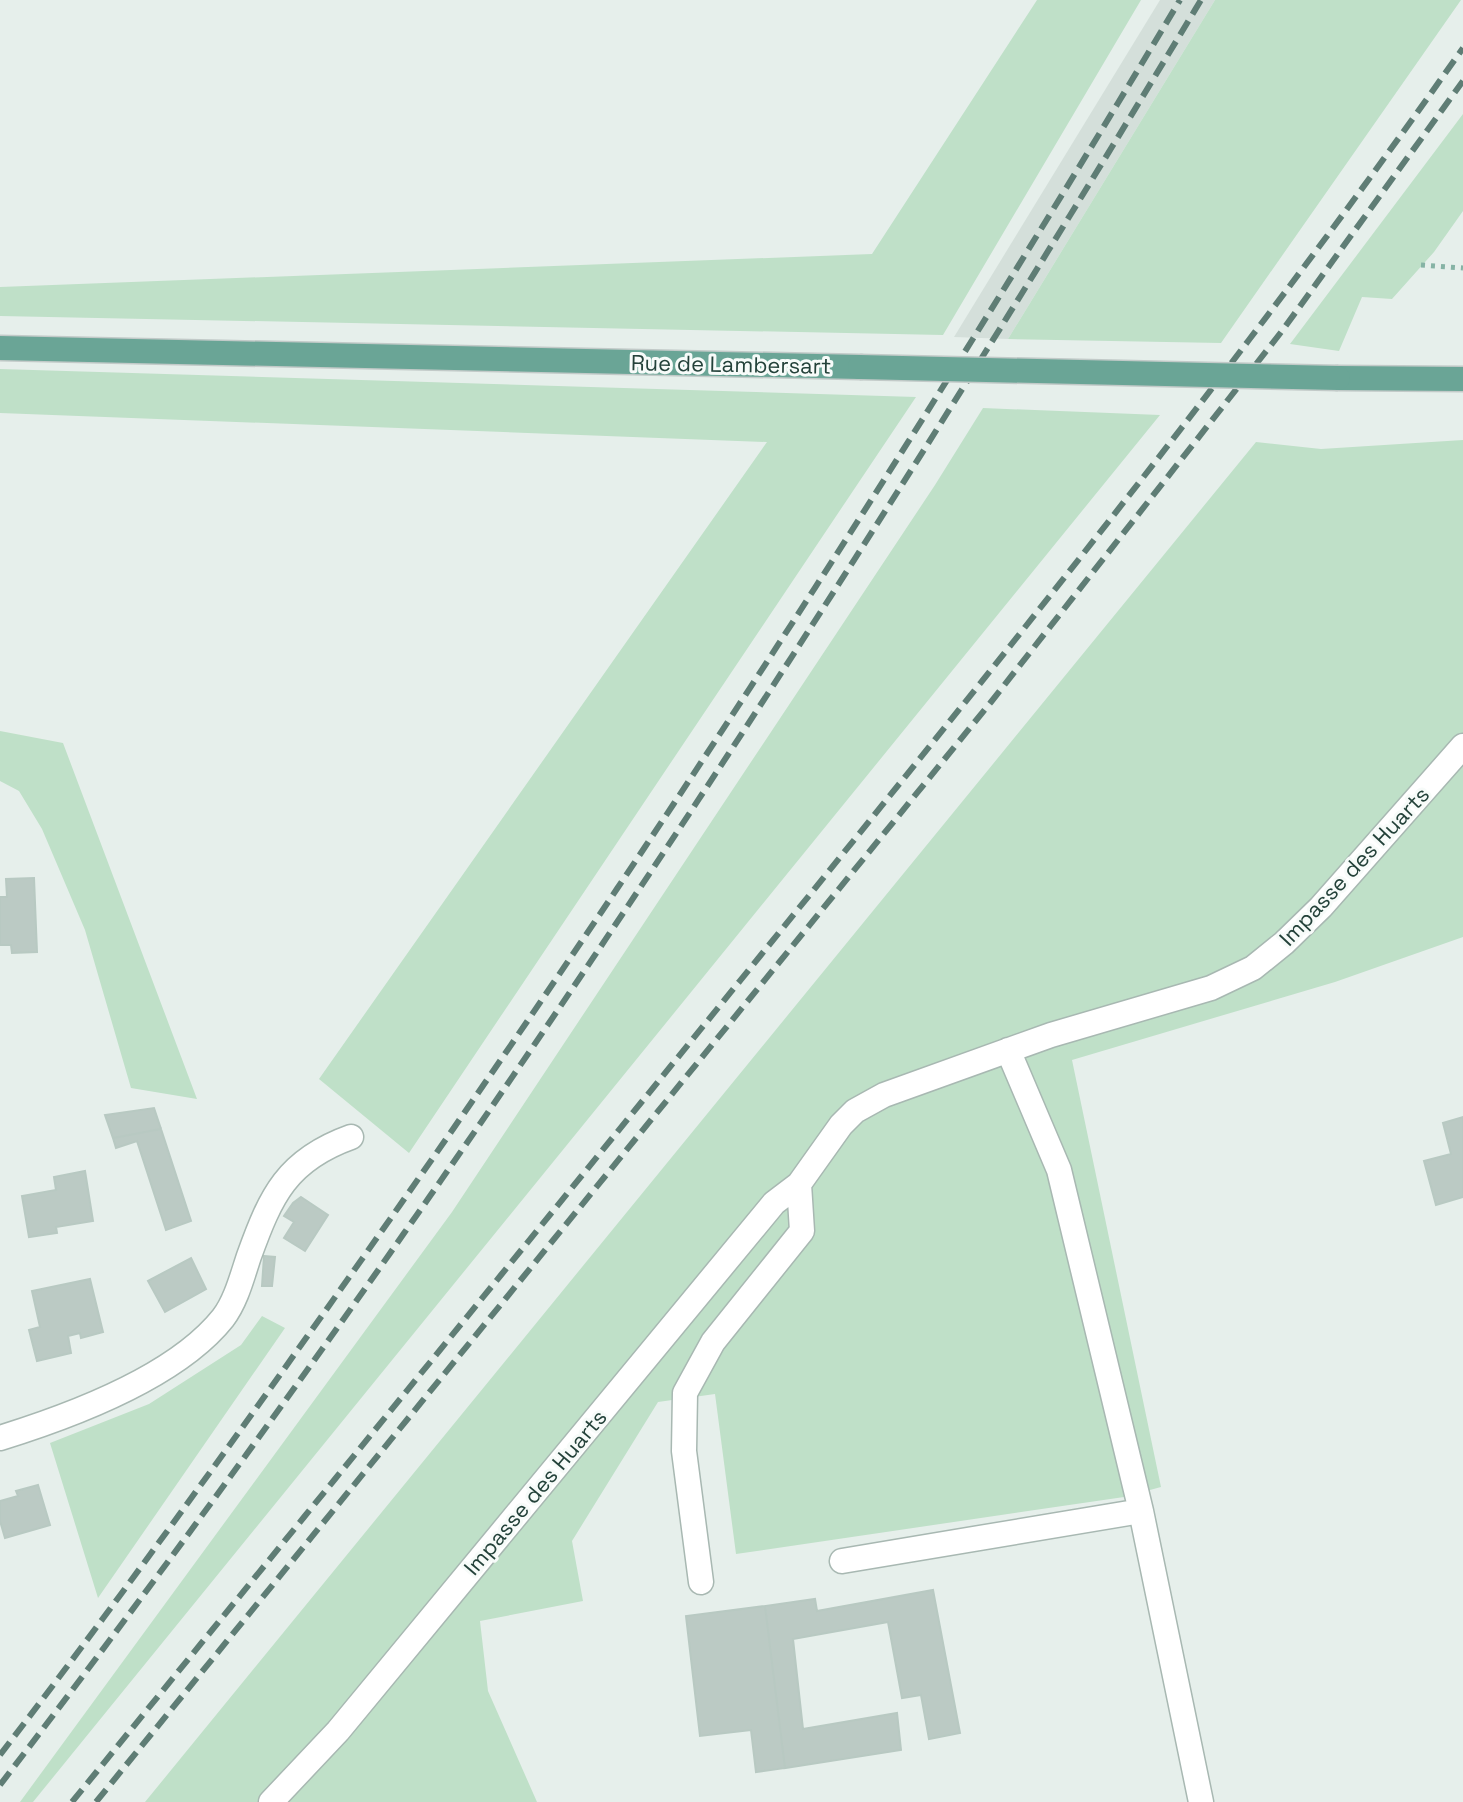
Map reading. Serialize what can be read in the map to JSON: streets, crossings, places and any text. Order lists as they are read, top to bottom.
{
  "streets": {
    "main road": ["Rue de Lambersart"],
    "street": ["Impasse des Huarts"]
  }
}
